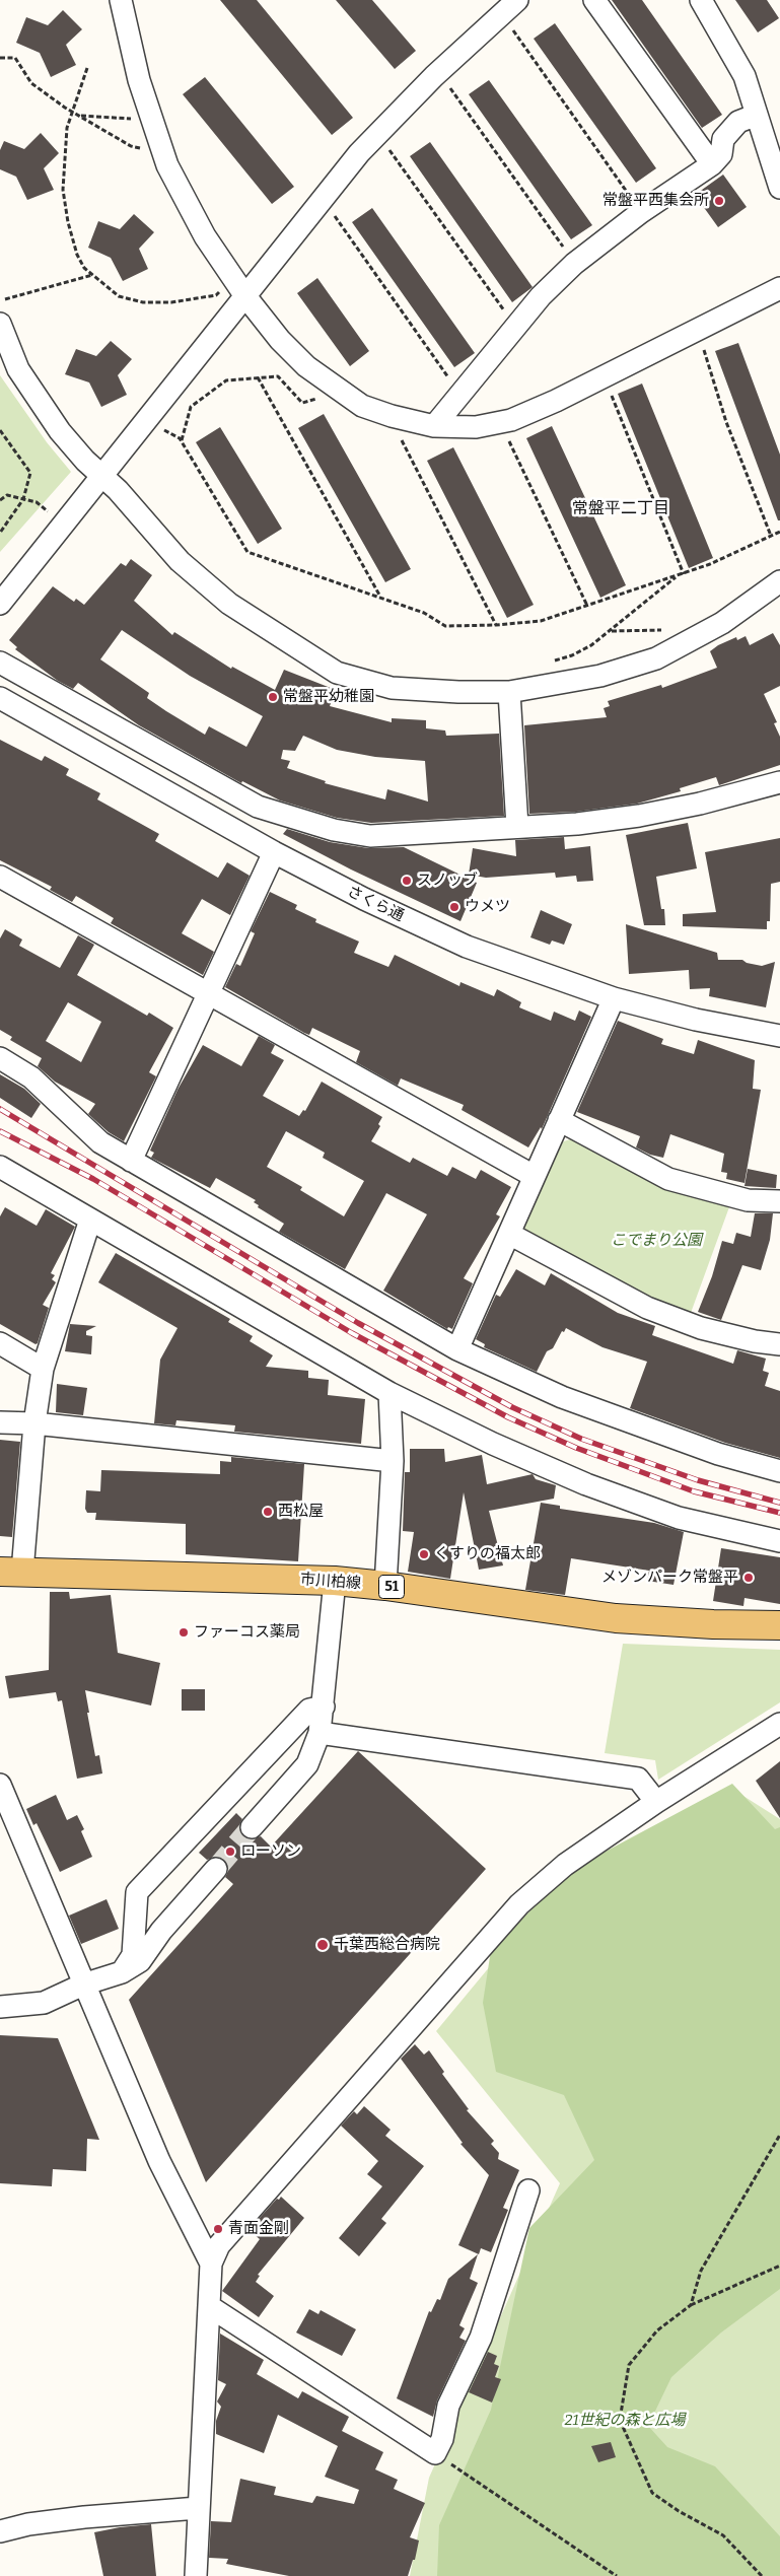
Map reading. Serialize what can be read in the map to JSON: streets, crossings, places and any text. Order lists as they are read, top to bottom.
{
  "streets": {
    "main road": ["市川柏線", "51"],
    "street": ["さくら通"]
  },
  "districts": ["常盤平二丁目"],
  "parks": ["こでまり公園", "21世紀の森と広場"],
  "places": [
    "常盤平西集会所",
    "常盤平幼稚園",
    "スノッブ",
    "ウメツ",
    "西松屋",
    "くすりの福太郎",
    "メゾンパーク常盤平",
    "ファーコス薬局",
    "ローソン",
    "千葉西総合病院",
    "青面金剛"
  ]
}
